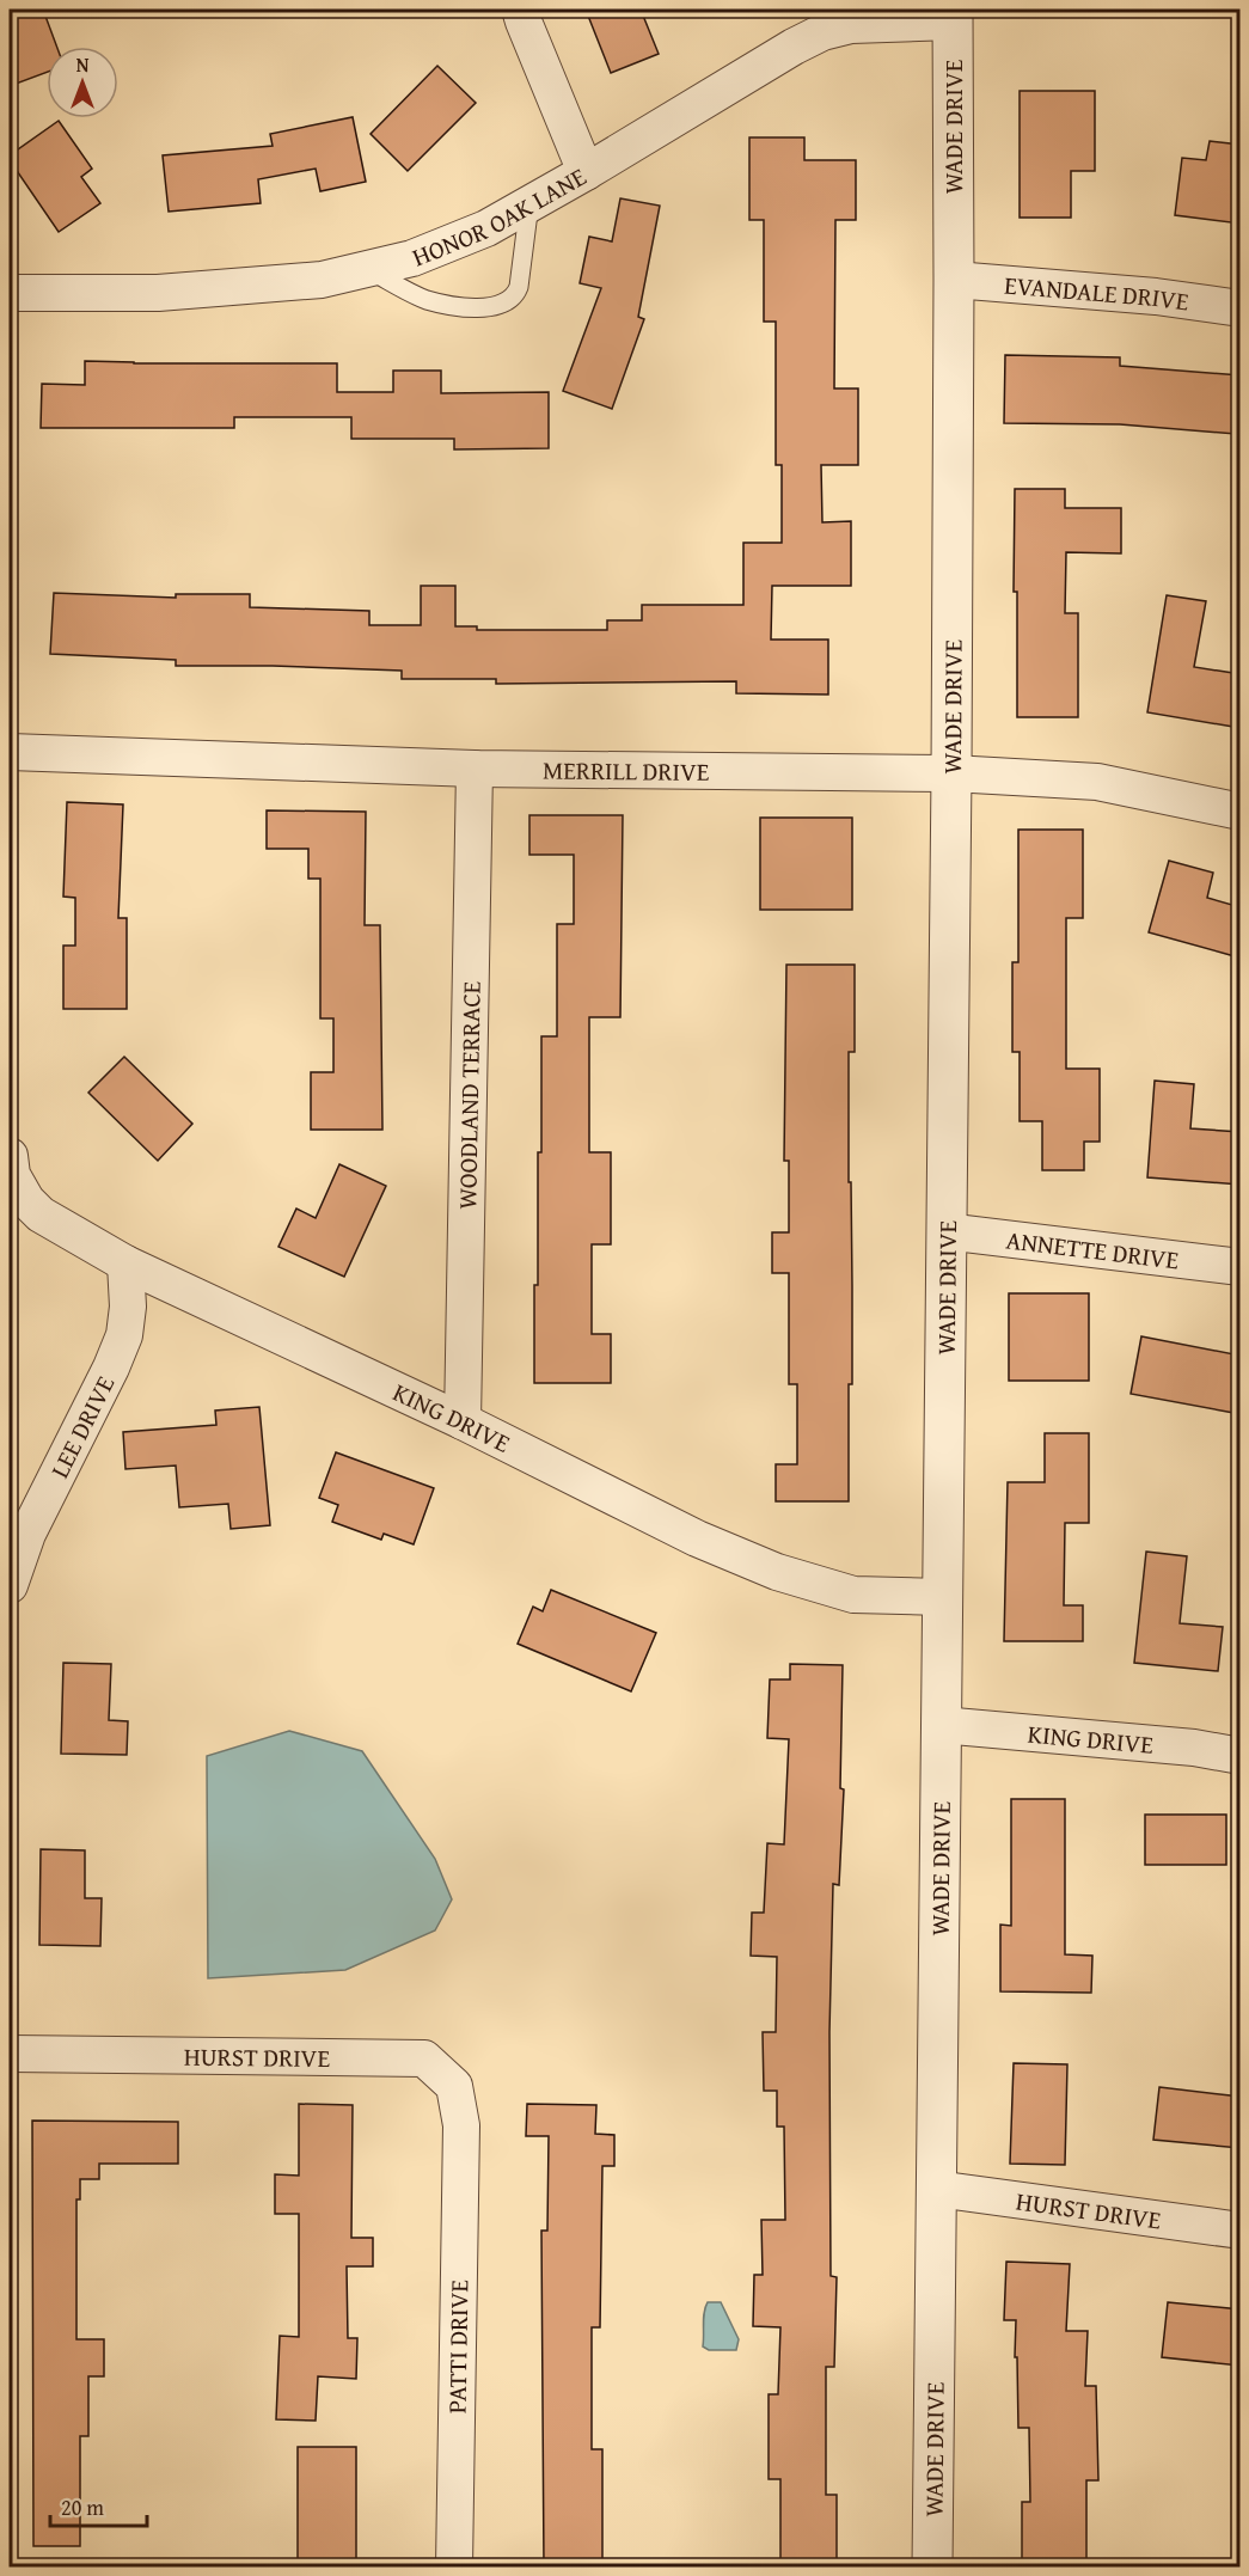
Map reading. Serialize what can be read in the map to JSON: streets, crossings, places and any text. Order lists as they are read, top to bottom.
{
  "streets": {
    "street": [
      "WADE DRIVE",
      "HONOR OAK LANE",
      "EVANDALE DRIVE",
      "MERRILL DRIVE",
      "WOODLAND TERRACE",
      "ANNETTE DRIVE",
      "KING DRIVE",
      "LEE DRIVE",
      "HURST DRIVE",
      "PATTI DRIVE"
    ]
  },
  "crossings": [
    ["WADE DRIVE", "HONOR OAK LANE"],
    ["WADE DRIVE", "EVANDALE DRIVE"],
    ["WADE DRIVE", "MERRILL DRIVE"],
    ["WADE DRIVE", "ANNETTE DRIVE"],
    ["WADE DRIVE", "KING DRIVE"],
    ["WADE DRIVE", "HURST DRIVE"],
    ["MERRILL DRIVE", "WOODLAND TERRACE"],
    ["WOODLAND TERRACE", "KING DRIVE"],
    ["KING DRIVE", "LEE DRIVE"],
    ["HURST DRIVE", "PATTI DRIVE"]
  ],
  "scale_bar": "20 m",
  "north": "top"
}
